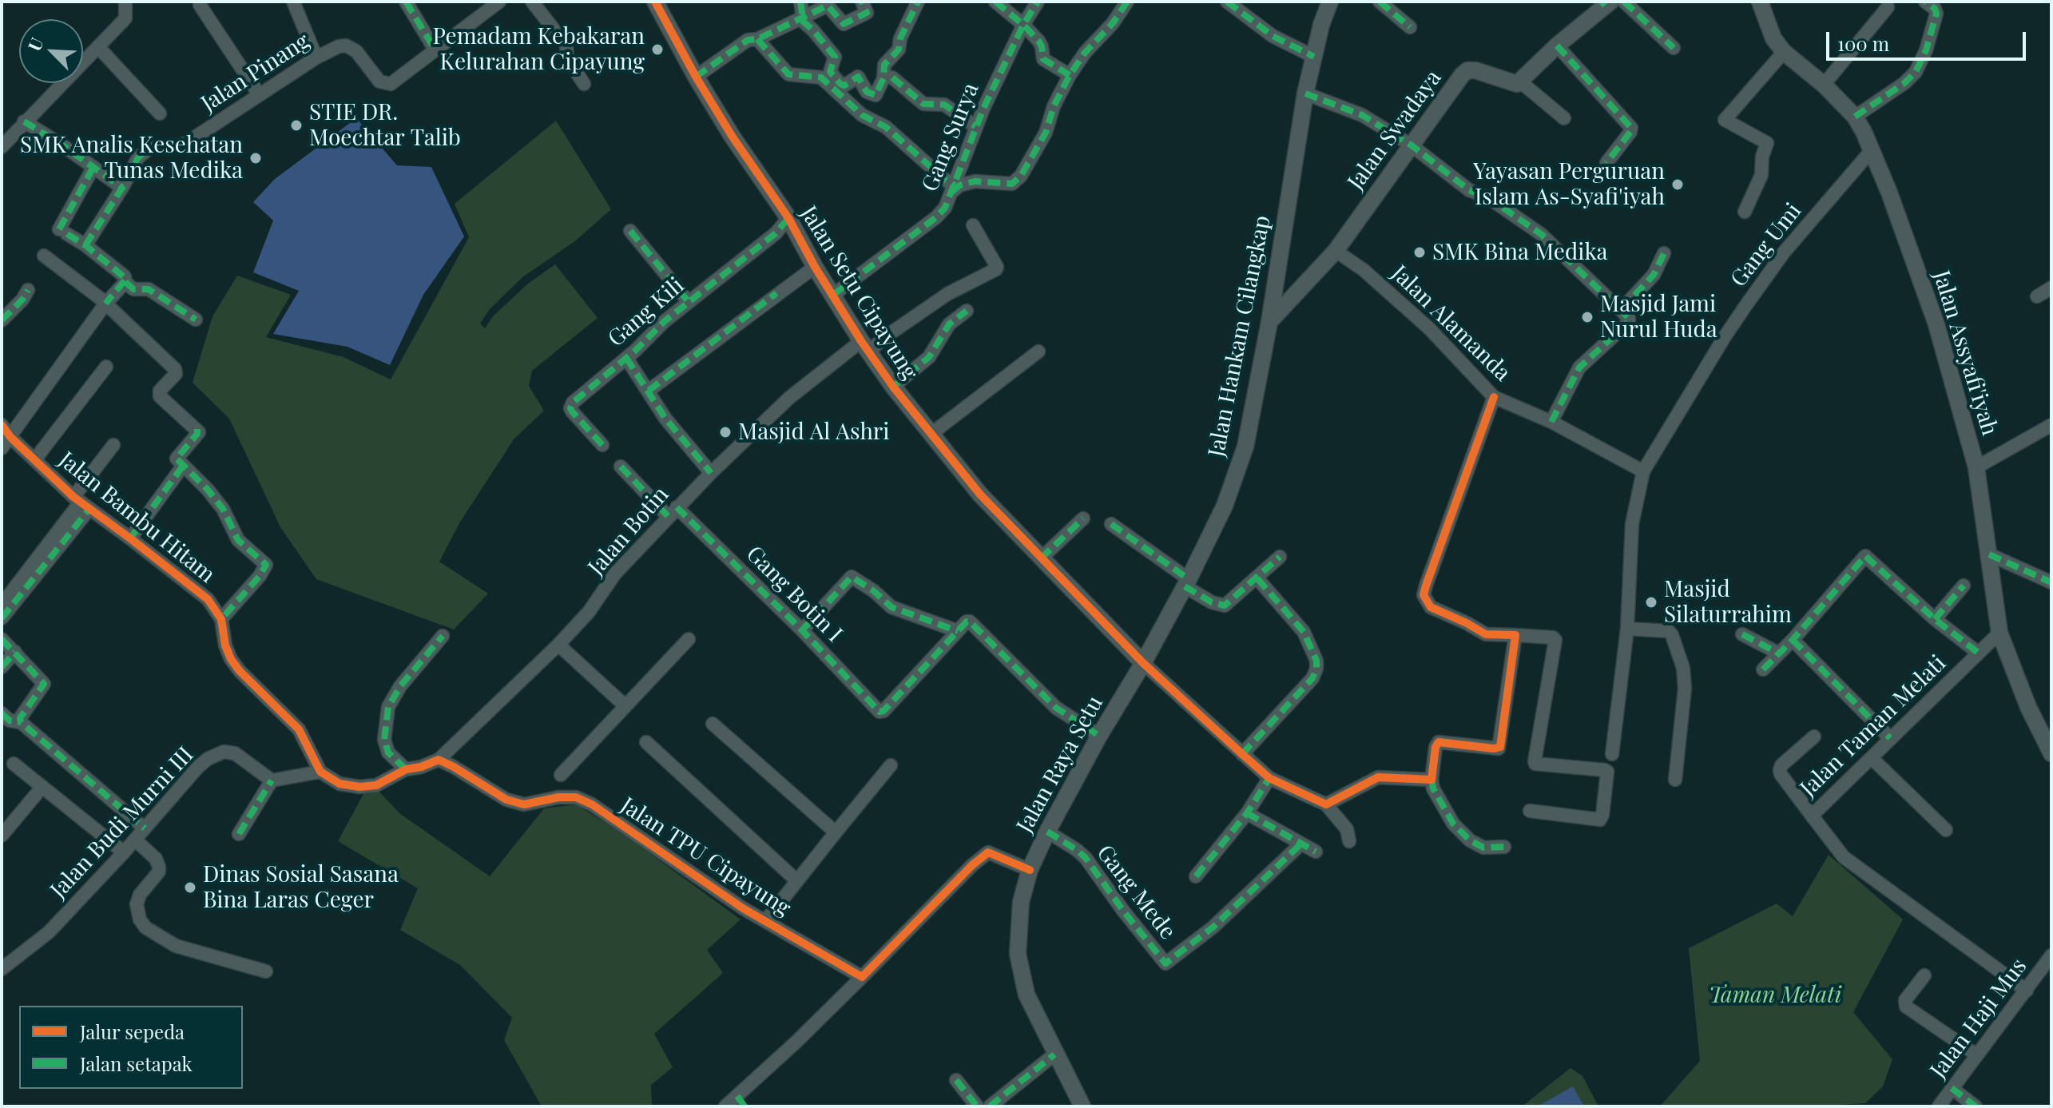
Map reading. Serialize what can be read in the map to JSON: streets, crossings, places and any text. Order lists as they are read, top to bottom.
{
  "streets": {
    "street": [
      "Jalan Pinang",
      "Jalan Swadaya",
      "Gang Surya",
      "Gang Umi",
      "Jalan Setu Cipayung",
      "Gang Kili",
      "Jalan Alamanda",
      "Jalan Hankam Cilangkap",
      "Jalan Assyafi'iyah",
      "Jalan Bambu Hitam",
      "Jalan Botin",
      "Gang Botin I",
      "Jalan Taman Melati",
      "Jalan Raya Setu",
      "Jalan Budi Murni III",
      "Jalan TPU Cipayung",
      "Gang Mede",
      "Jalan Haji Mus"
    ]
  },
  "crossings": [
    ["Jalan Swadaya", "Jalan Alamanda"],
    ["Jalan Swadaya", "Jalan Hankam Cilangkap"],
    ["Gang Surya", "Jalan Setu Cipayung"],
    ["Gang Umi", "Jalan Alamanda"],
    ["Gang Umi", "Jalan Assyafi'iyah"],
    ["Jalan Setu Cipayung", "Gang Kili"],
    ["Jalan Setu Cipayung", "Jalan Hankam Cilangkap"],
    ["Jalan Setu Cipayung", "Jalan Botin"],
    ["Jalan Setu Cipayung", "Jalan Raya Setu"],
    ["Jalan Hankam Cilangkap", "Jalan Raya Setu"],
    ["Jalan Assyafi'iyah", "Jalan Taman Melati"],
    ["Jalan Botin", "Gang Botin I"],
    ["Jalan Botin", "Jalan TPU Cipayung"],
    ["Jalan Taman Melati", "Jalan Haji Mus"],
    ["Jalan Raya Setu", "Gang Mede"]
  ],
  "parks": ["Taman Melati"],
  "places": [
    "Pemadam Kebakaran Kelurahan Cipayung",
    "STIE DR. Moechtar Talib",
    "SMK Analis Kesehatan Tunas Medika",
    "Yayasan Perguruan Islam As-Syafi'iyah",
    "SMK Bina Medika",
    "Masjid Jami Nurul Huda",
    "Masjid Al Ashri",
    "Masjid Silaturrahim",
    "Dinas Sosial Sasana Bina Laras Ceger"
  ],
  "legend": ["Jalur sepeda", "Jalan setapak"],
  "scale_bar": "100 m",
  "north": "top left"
}
